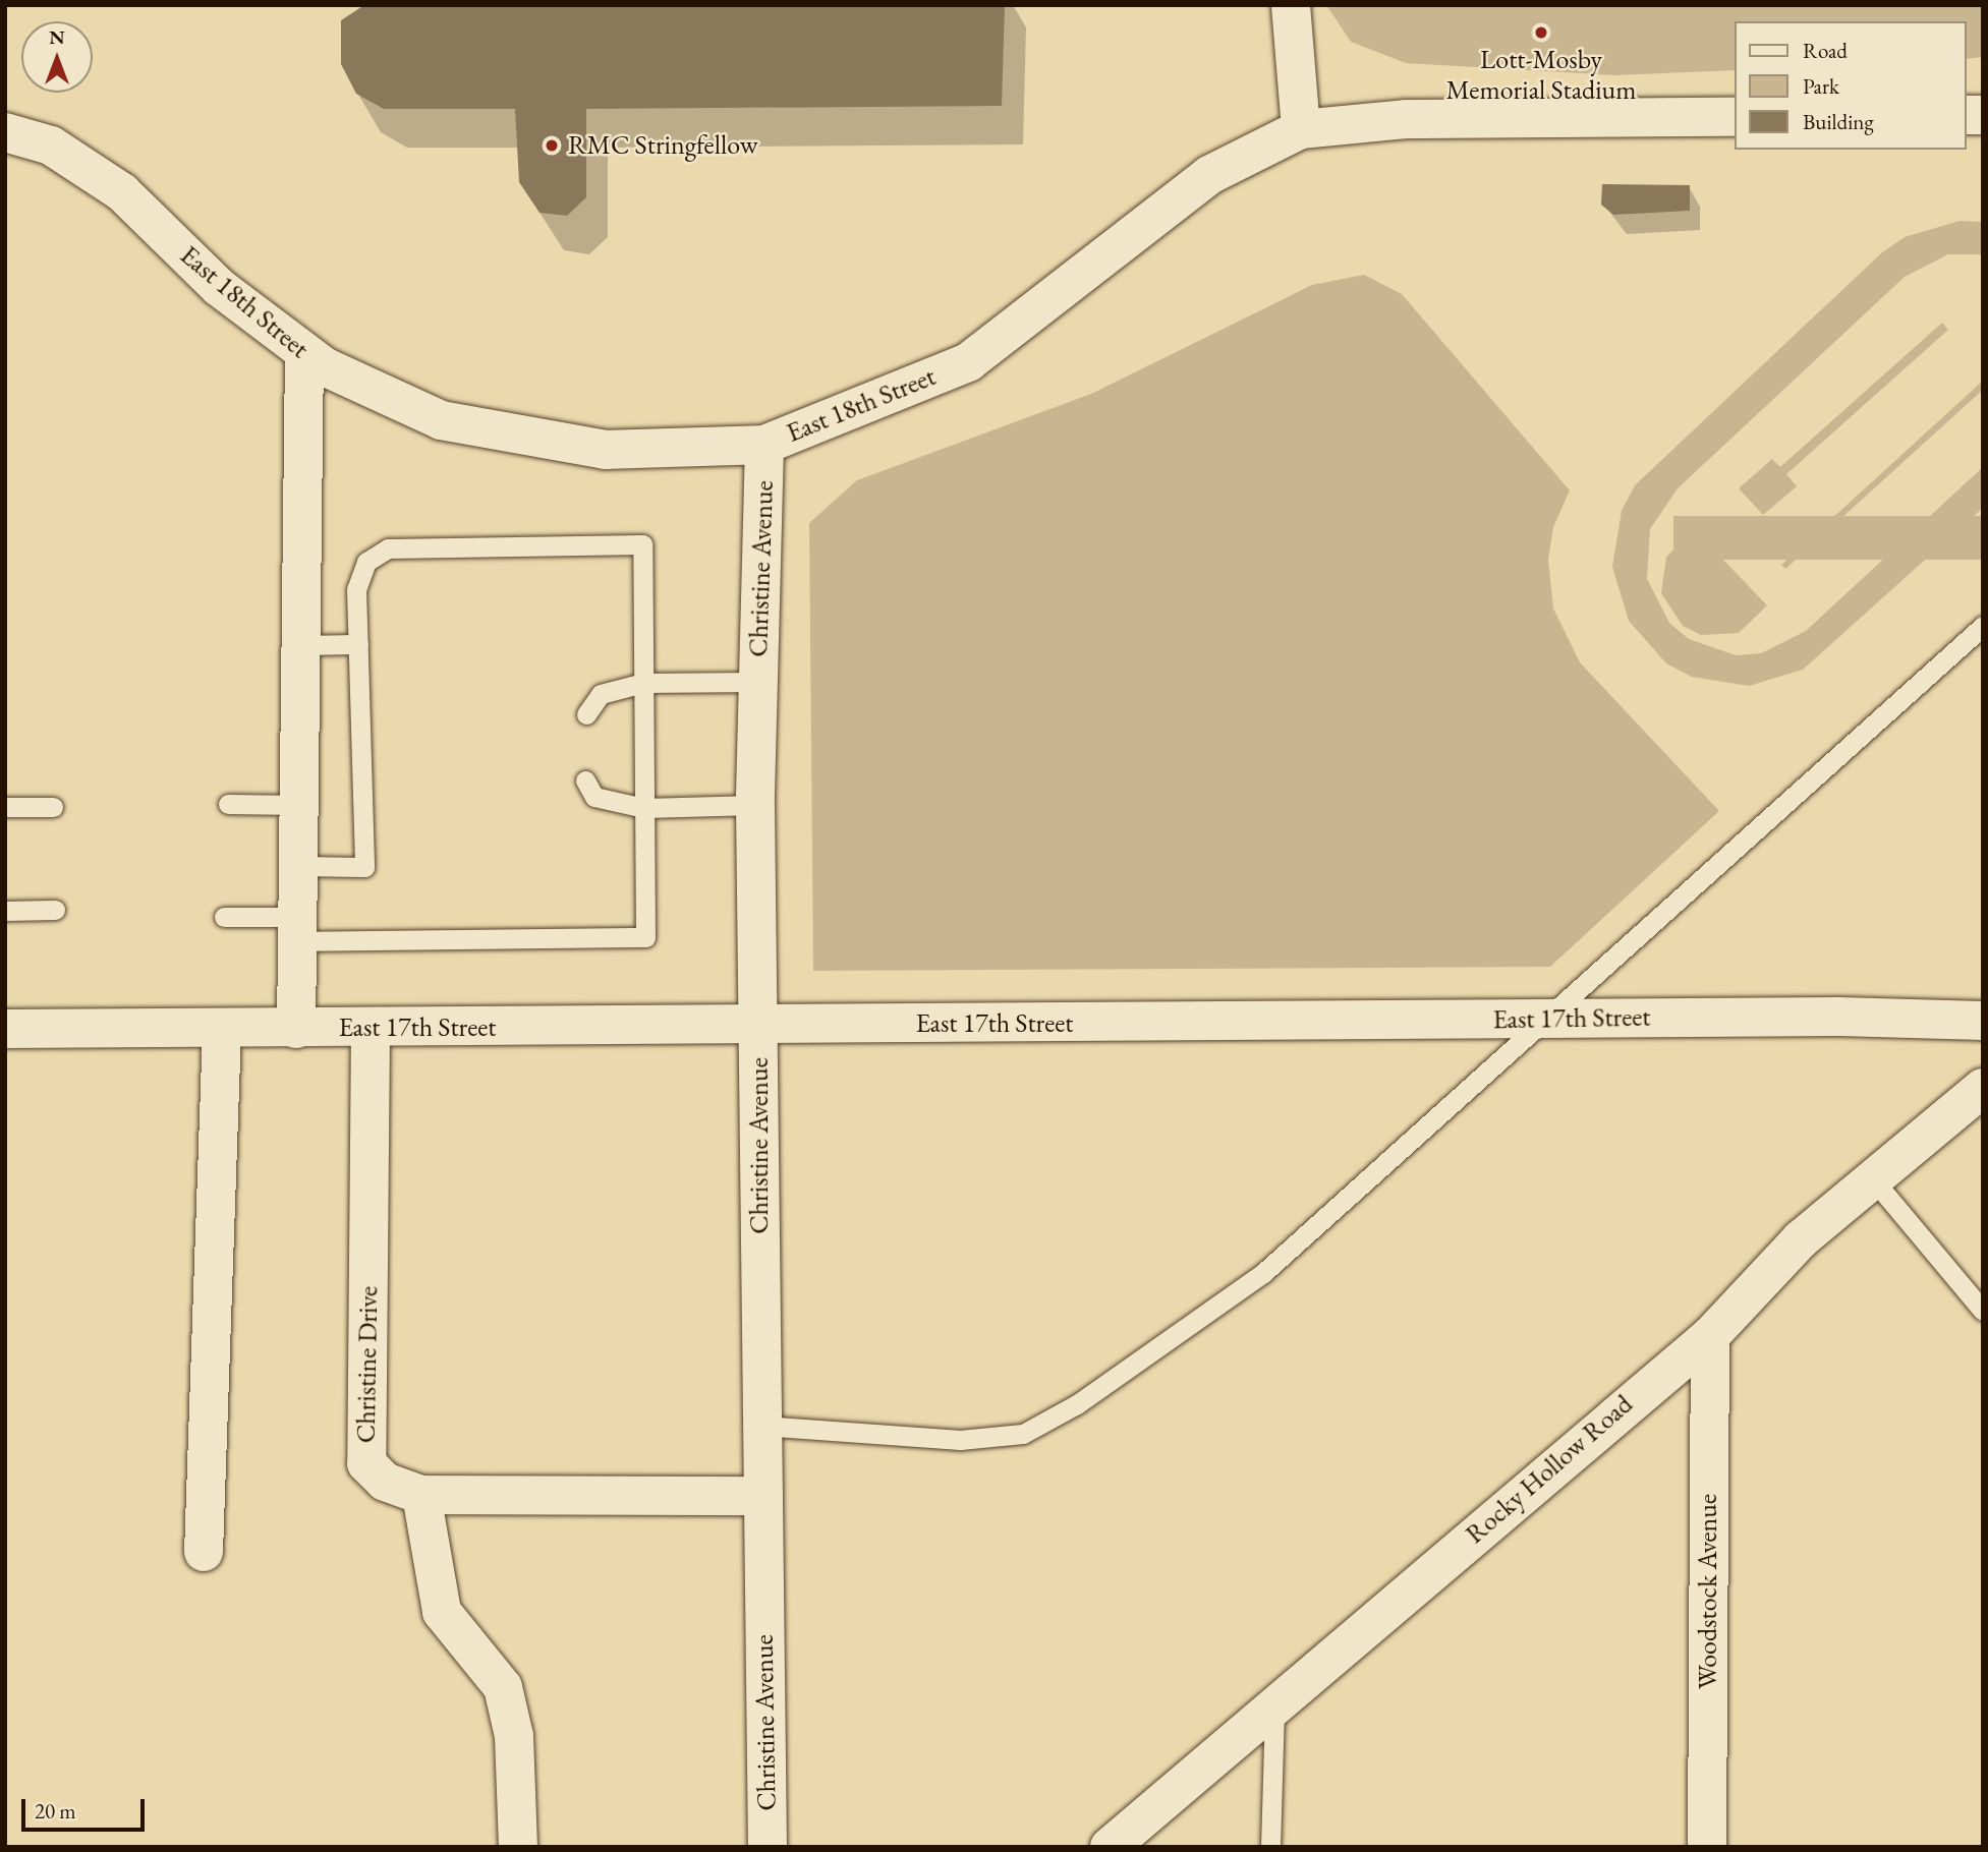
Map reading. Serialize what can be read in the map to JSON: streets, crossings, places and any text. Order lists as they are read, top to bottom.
{
  "streets": {
    "street": [
      "East 18th Street",
      "Christine Avenue",
      "East 17th Street",
      "Christine Drive",
      "Rocky Hollow Road",
      "Woodstock Avenue"
    ]
  },
  "crossings": [
    ["East 18th Street", "Christine Avenue"],
    ["Christine Avenue", "East 17th Street"],
    ["Christine Avenue", "Christine Drive"],
    ["East 17th Street", "Christine Drive"],
    ["Rocky Hollow Road", "Woodstock Avenue"]
  ],
  "places": ["Lott-Mosby Memorial Stadium", "RMC Stringfellow"],
  "legend": ["Road", "Park", "Building"],
  "scale_bar": "20 m",
  "north": "top"
}
